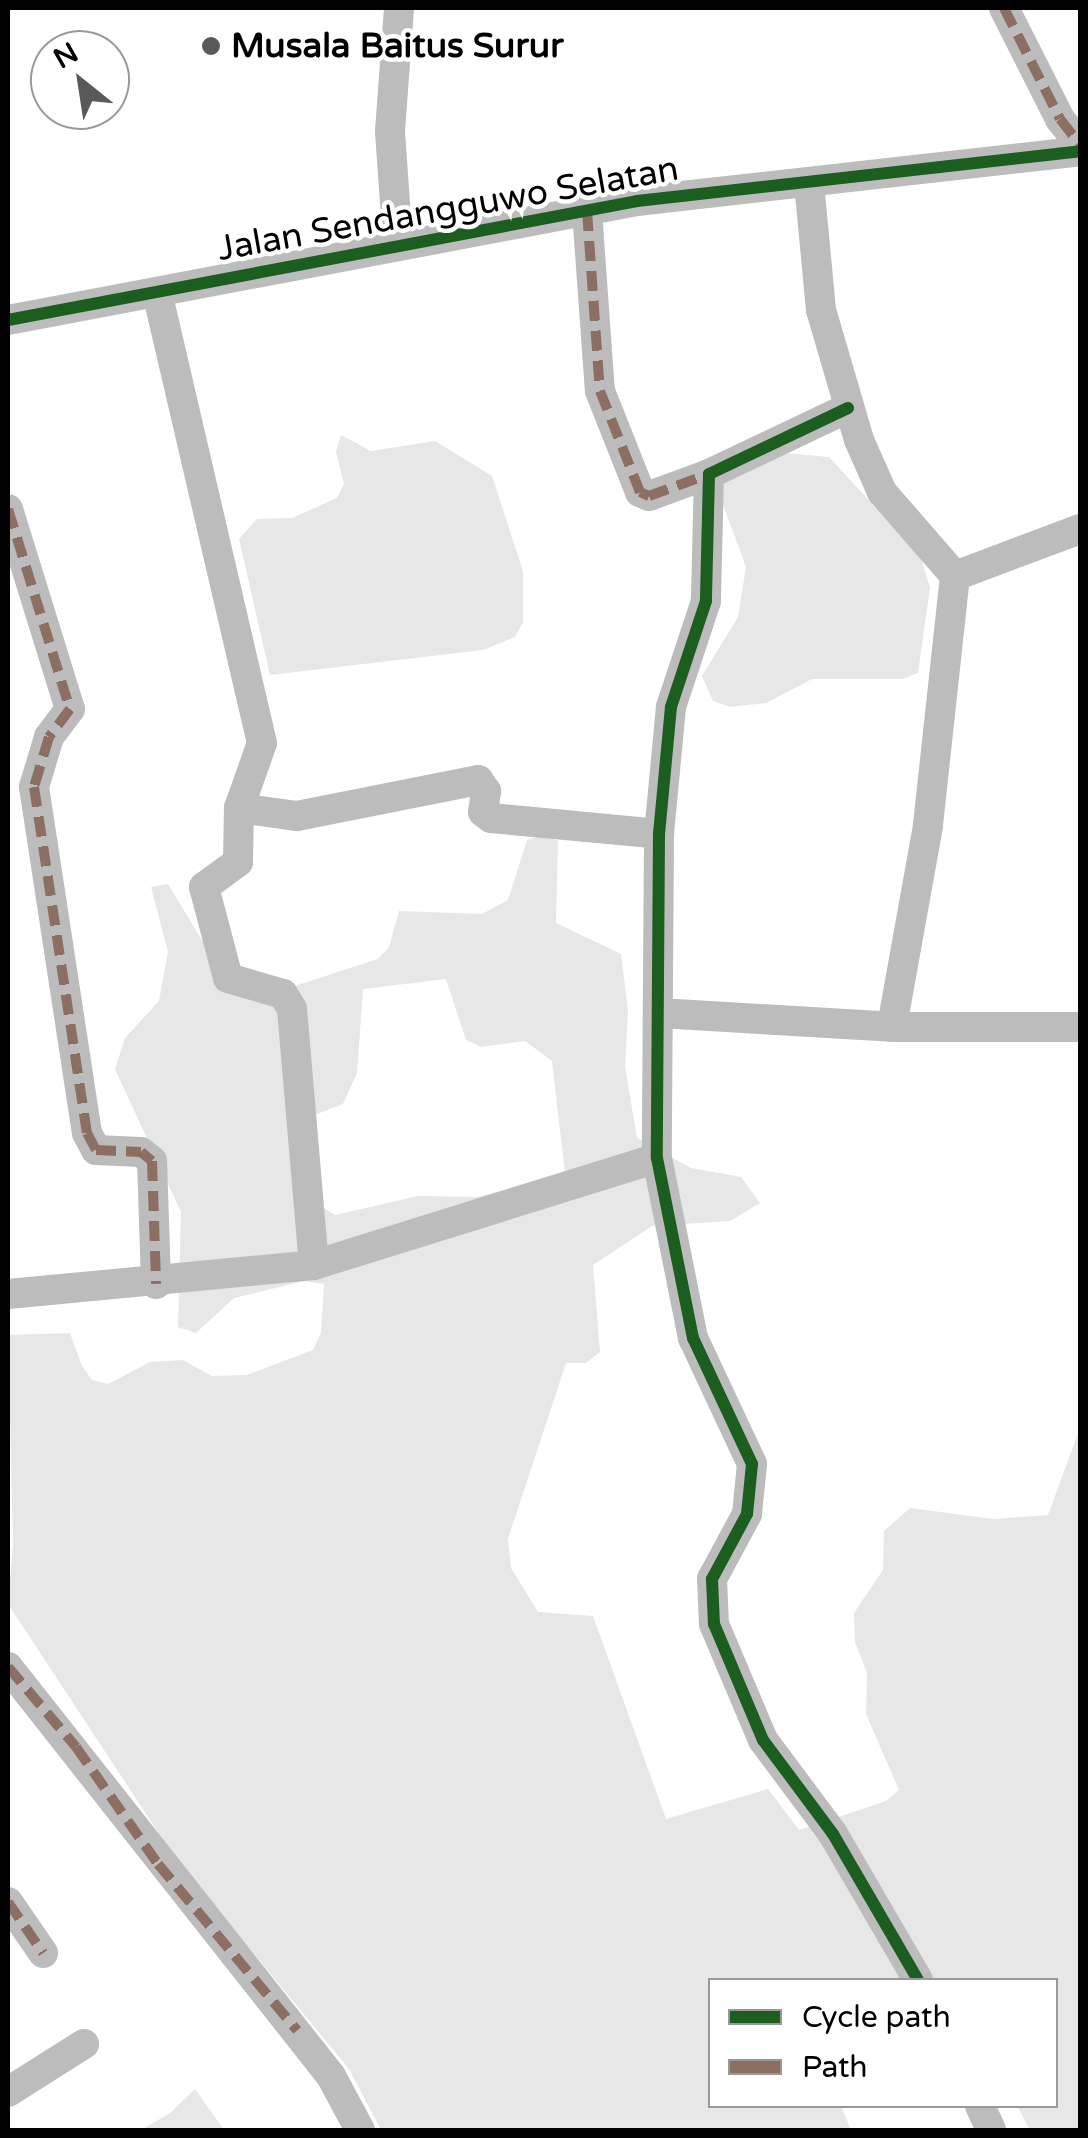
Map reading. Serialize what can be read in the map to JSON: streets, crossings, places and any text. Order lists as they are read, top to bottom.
{
  "streets": {
    "street": ["Jalan Sendangguwo Selatan"]
  },
  "places": ["Musala Baitus Surur"],
  "legend": ["Cycle path", "Path"],
  "north": "top left"
}
